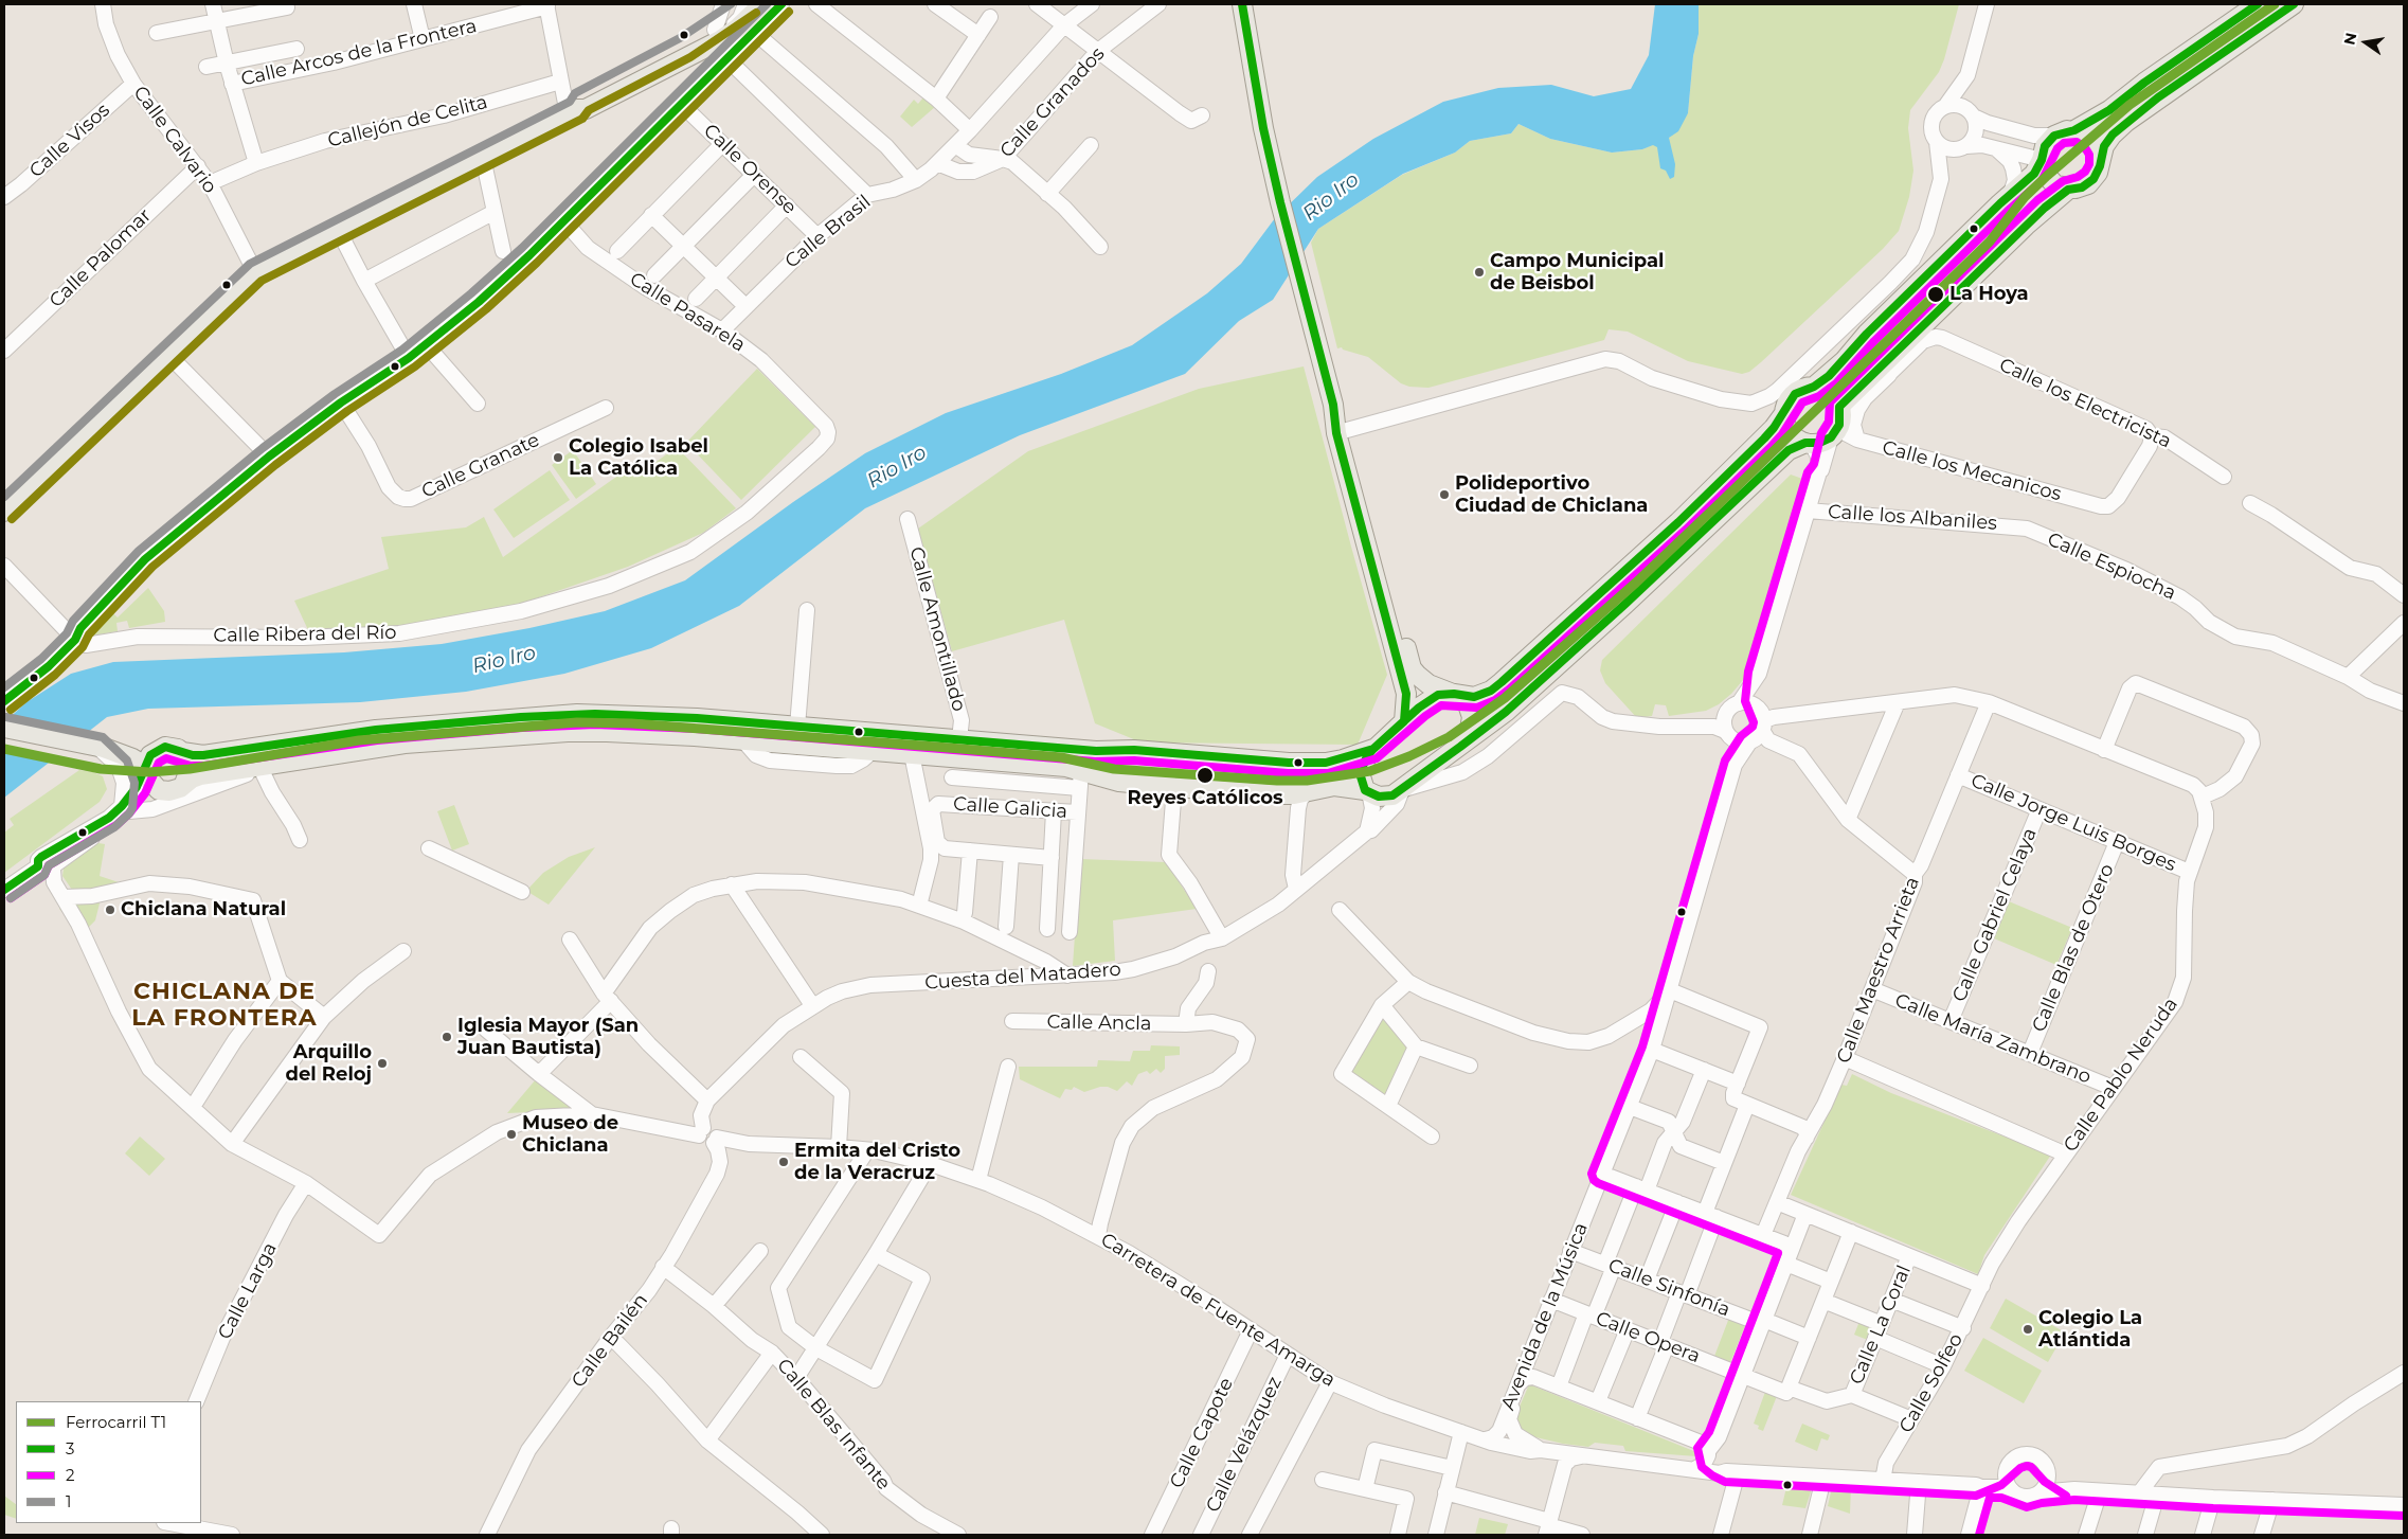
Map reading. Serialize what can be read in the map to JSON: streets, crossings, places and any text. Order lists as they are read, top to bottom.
{
  "streets": {
    "street": [
      "Calle Arcos de la Frontera",
      "Calle Granados",
      "Callejón de Celita",
      "Calle Calvario",
      "Calle Visos",
      "Calle Orense",
      "Calle Brasil",
      "Calle Palomar",
      "Calle Pasarela",
      "Calle los Electricista",
      "Calle Granate",
      "Calle los Mecanicos",
      "Calle los Albaniles",
      "Calle Espiocha",
      "Calle Amontillado",
      "Calle Ribera del Río",
      "Calle Galicia",
      "Calle Jorge Luis Borges",
      "Calle Gabriel Celaya",
      "Calle Blas de Otero",
      "Calle Maestro Arrieta",
      "Cuesta del Matadero",
      "Calle Ancla",
      "Calle María Zambrano",
      "Calle Pablo Neruda",
      "Calle Sinfonía",
      "Calle Larga",
      "Carretera de Fuente Amarga",
      "Avenida de la Música",
      "Calle La Coral",
      "Calle Opera",
      "Calle Bailén",
      "Calle Solfeo",
      "Calle Blas Infante",
      "Calle Capote",
      "Calle Velázquez"
    ]
  },
  "crossings": [
    ["Calle Granados", "Calle Brasil"],
    ["Callejón de Celita", "Calle Calvario"],
    ["Calle Calvario", "Calle Visos"],
    ["Calle Calvario", "Calle Palomar"],
    ["Calle Orense", "Calle Brasil"],
    ["Calle Brasil", "Calle Pasarela"],
    ["Calle Pasarela", "Calle Ribera del Río"],
    ["Calle los Electricista", "Calle los Mecanicos"],
    ["Calle los Albaniles", "Calle Espiocha"],
    ["Calle Jorge Luis Borges", "Calle Gabriel Celaya"],
    ["Calle Jorge Luis Borges", "Calle Blas de Otero"],
    ["Calle Jorge Luis Borges", "Calle Maestro Arrieta"],
    ["Calle Jorge Luis Borges", "Calle Pablo Neruda"],
    ["Calle Gabriel Celaya", "Calle María Zambrano"],
    ["Calle Blas de Otero", "Calle María Zambrano"],
    ["Calle Maestro Arrieta", "Calle María Zambrano"],
    ["Calle Ancla", "Carretera de Fuente Amarga"],
    ["Calle María Zambrano", "Calle Pablo Neruda"],
    ["Calle Pablo Neruda", "Calle Solfeo"],
    ["Calle Sinfonía", "Avenida de la Música"],
    ["Carretera de Fuente Amarga", "Avenida de la Música"],
    ["Carretera de Fuente Amarga", "Calle Bailén"],
    ["Carretera de Fuente Amarga", "Calle Solfeo"],
    ["Carretera de Fuente Amarga", "Calle Capote"],
    ["Carretera de Fuente Amarga", "Calle Velázquez"],
    ["Avenida de la Música", "Calle Opera"],
    ["Calle La Coral", "Calle Opera"],
    ["Calle Bailén", "Calle Blas Infante"]
  ],
  "districts": ["CHICLANA DE LA FRONTERA"],
  "water": ["Rio Iro"],
  "places": [
    "Campo Municipal de Beisbol",
    "La Hoya",
    "Colegio Isabel La Católica",
    "Polideportivo Ciudad de Chiclana",
    "Reyes Católicos",
    "Chiclana Natural",
    "Iglesia Mayor (San Juan Bautista)",
    "Arquillo del Reloj",
    "Museo de Chiclana",
    "Ermita del Cristo de la Veracruz",
    "Colegio La Atlántida"
  ],
  "lines": [
    "rail line T1",
    "transit line 3",
    "transit line 1",
    "transit line 2"
  ],
  "legend": [
    "Ferrocarril T1",
    "3",
    "2",
    "1"
  ],
  "north": "left"
}
